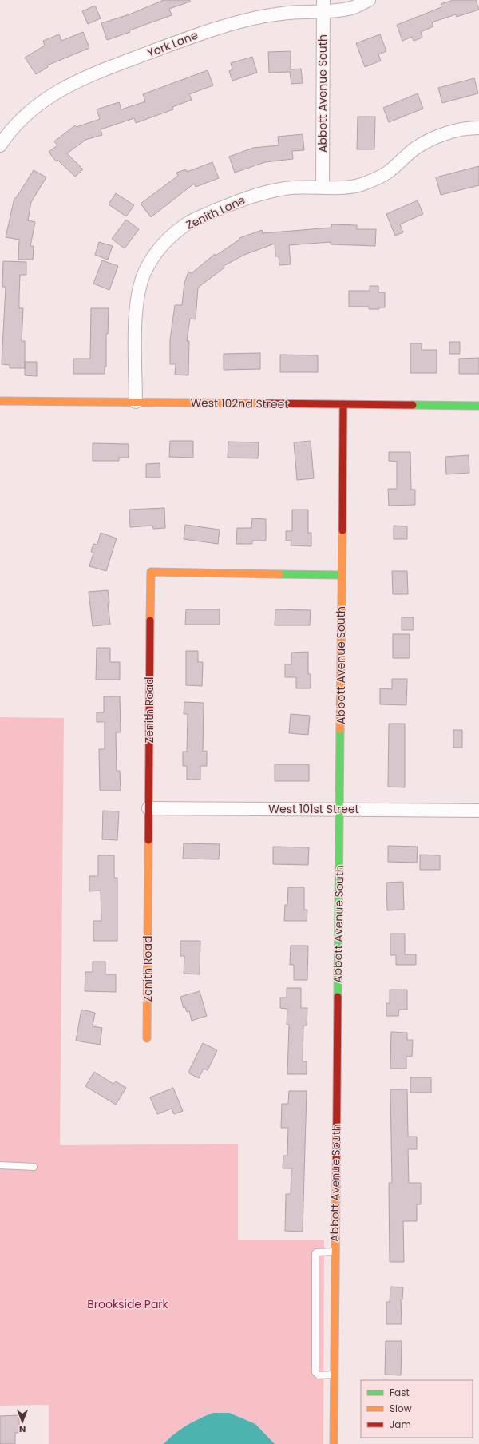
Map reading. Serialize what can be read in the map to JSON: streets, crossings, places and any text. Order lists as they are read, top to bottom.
{
  "streets": {
    "street": [
      "York Lane",
      "Abbott Avenue South",
      "Zenith Lane",
      "West 102nd Street",
      "Zenith Road",
      "West 101st Street"
    ]
  },
  "crossings": [
    ["York Lane", "Abbott Avenue South"],
    ["Abbott Avenue South", "Zenith Lane"],
    ["Abbott Avenue South", "West 102nd Street"],
    ["Abbott Avenue South", "Zenith Road"],
    ["Abbott Avenue South", "West 101st Street"],
    ["Zenith Lane", "West 102nd Street"],
    ["Zenith Road", "West 101st Street"]
  ],
  "parks": ["Brookside Park"],
  "legend": ["Fast", "Slow", "Jam"],
  "north": "bottom"
}
